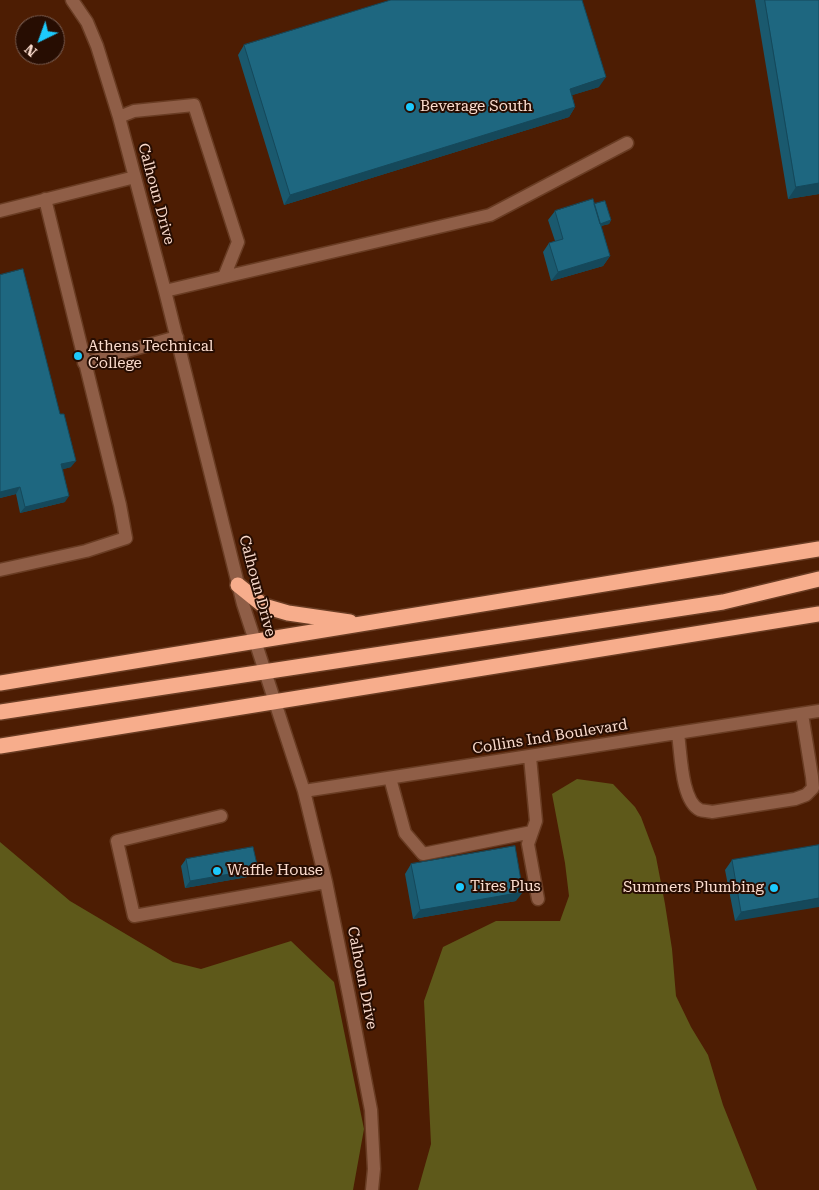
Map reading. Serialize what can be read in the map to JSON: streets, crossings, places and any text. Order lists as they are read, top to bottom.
{
  "streets": {
    "street": ["Calhoun Drive", "Collins Ind Boulevard"]
  },
  "crossings": [
    ["Calhoun Drive", "Collins Ind Boulevard"]
  ],
  "places": [
    "Beverage South",
    "Athens Technical College",
    "Waffle House",
    "Tires Plus",
    "Summers Plumbing"
  ],
  "north": "bottom left"
}
